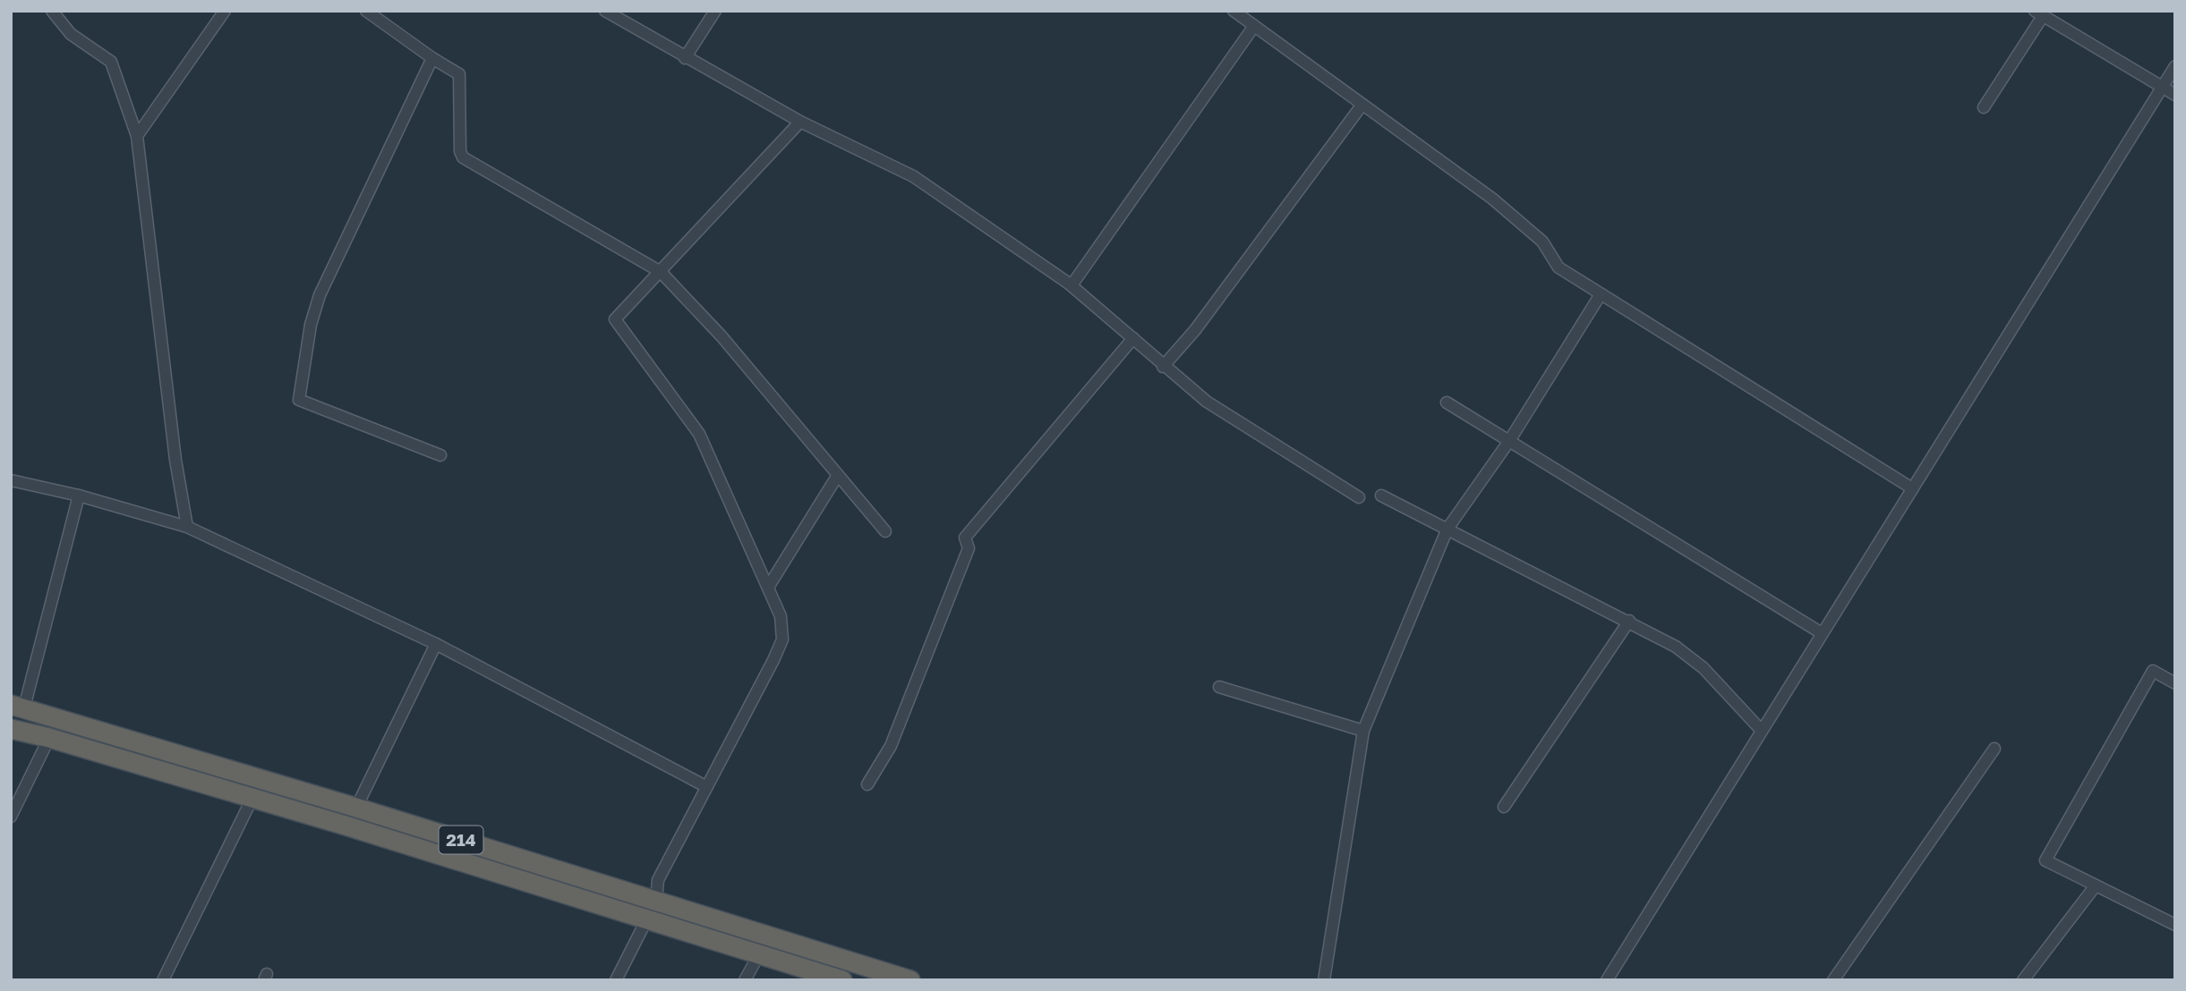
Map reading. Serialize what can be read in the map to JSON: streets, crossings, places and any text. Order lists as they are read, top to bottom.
{
  "streets": {
    "highway": ["214"]
  }
}
